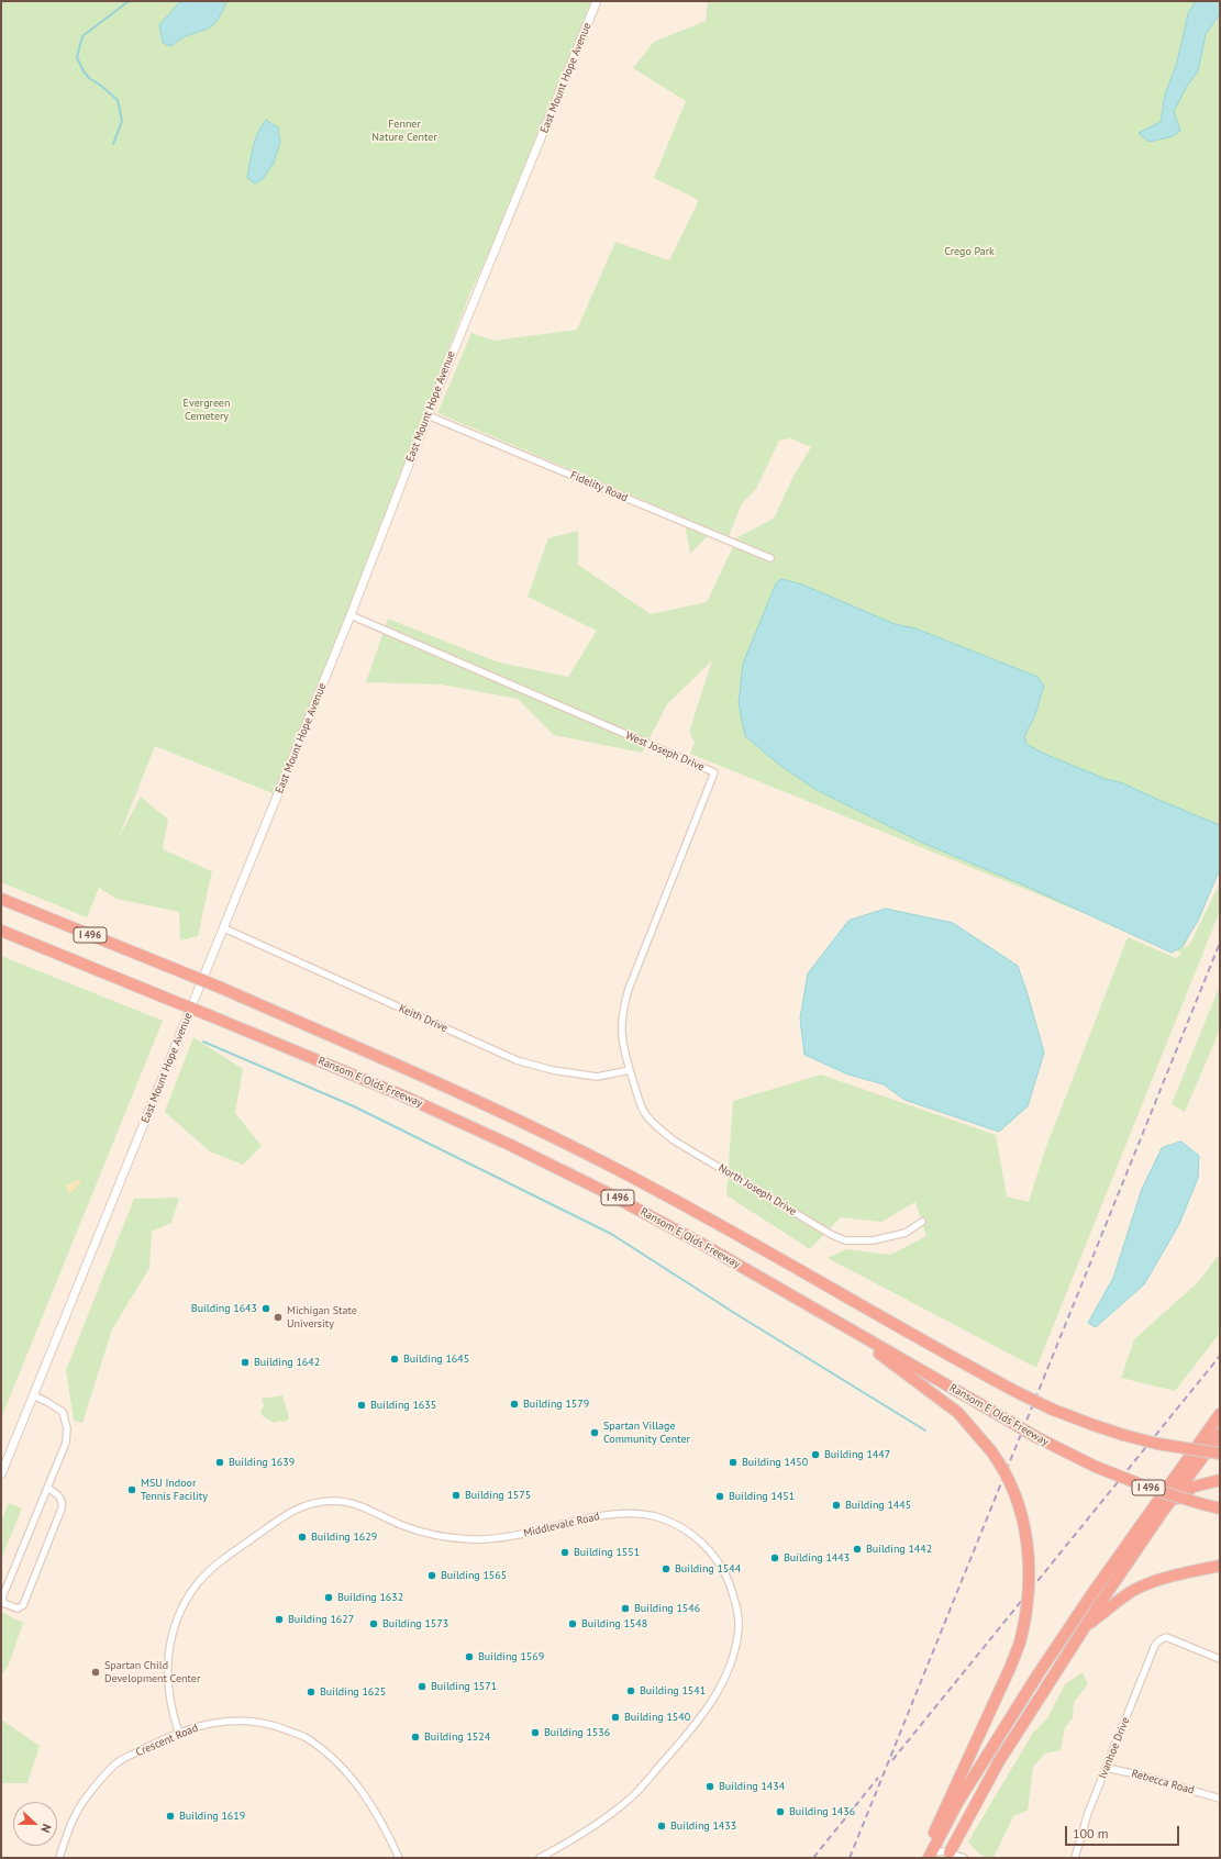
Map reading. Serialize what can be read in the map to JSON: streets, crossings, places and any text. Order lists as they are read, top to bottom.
{
  "streets": {
    "highway": ["I 496", "Ransom E Olds Freeway"],
    "street": [
      "East Mount Hope Avenue",
      "Fidelity Road",
      "West Joseph Drive",
      "Keith Drive",
      "North Joseph Drive",
      "Middlevale Road",
      "Crescent Road",
      "Ivanhoe Drive",
      "Rebecca Road"
    ]
  },
  "crossings": [
    ["East Mount Hope Avenue", "Fidelity Road"],
    ["East Mount Hope Avenue", "West Joseph Drive"],
    ["East Mount Hope Avenue", "Keith Drive"],
    ["West Joseph Drive", "Keith Drive"],
    ["West Joseph Drive", "North Joseph Drive"],
    ["Keith Drive", "North Joseph Drive"],
    ["Middlevale Road", "Crescent Road"],
    ["Ivanhoe Drive", "Rebecca Road"]
  ],
  "parks": ["Fenner Nature Center", "Crego Park", "Evergreen Cemetery"],
  "places": [
    "Building 1643",
    "Michigan State University",
    "Building 1645",
    "Building 1642",
    "Building 1579",
    "Building 1635",
    "Spartan Village Community Center",
    "Building 1447",
    "Building 1639",
    "Building 1450",
    "MSU Indoor Tennis Facility",
    "Building 1575",
    "Building 1451",
    "Building 1445",
    "Building 1629",
    "Building 1442",
    "Building 1551",
    "Building 1443",
    "Building 1544",
    "Building 1565",
    "Building 1632",
    "Building 1546",
    "Building 1627",
    "Building 1573",
    "Building 1548",
    "Building 1569",
    "Spartan Child Development Center",
    "Building 1571",
    "Building 1541",
    "Building 1625",
    "Building 1540",
    "Building 1536",
    "Building 1524",
    "Building 1434",
    "Building 1436",
    "Building 1619",
    "Building 1433"
  ],
  "scale_bar": "100 m",
  "north": "right"
}
